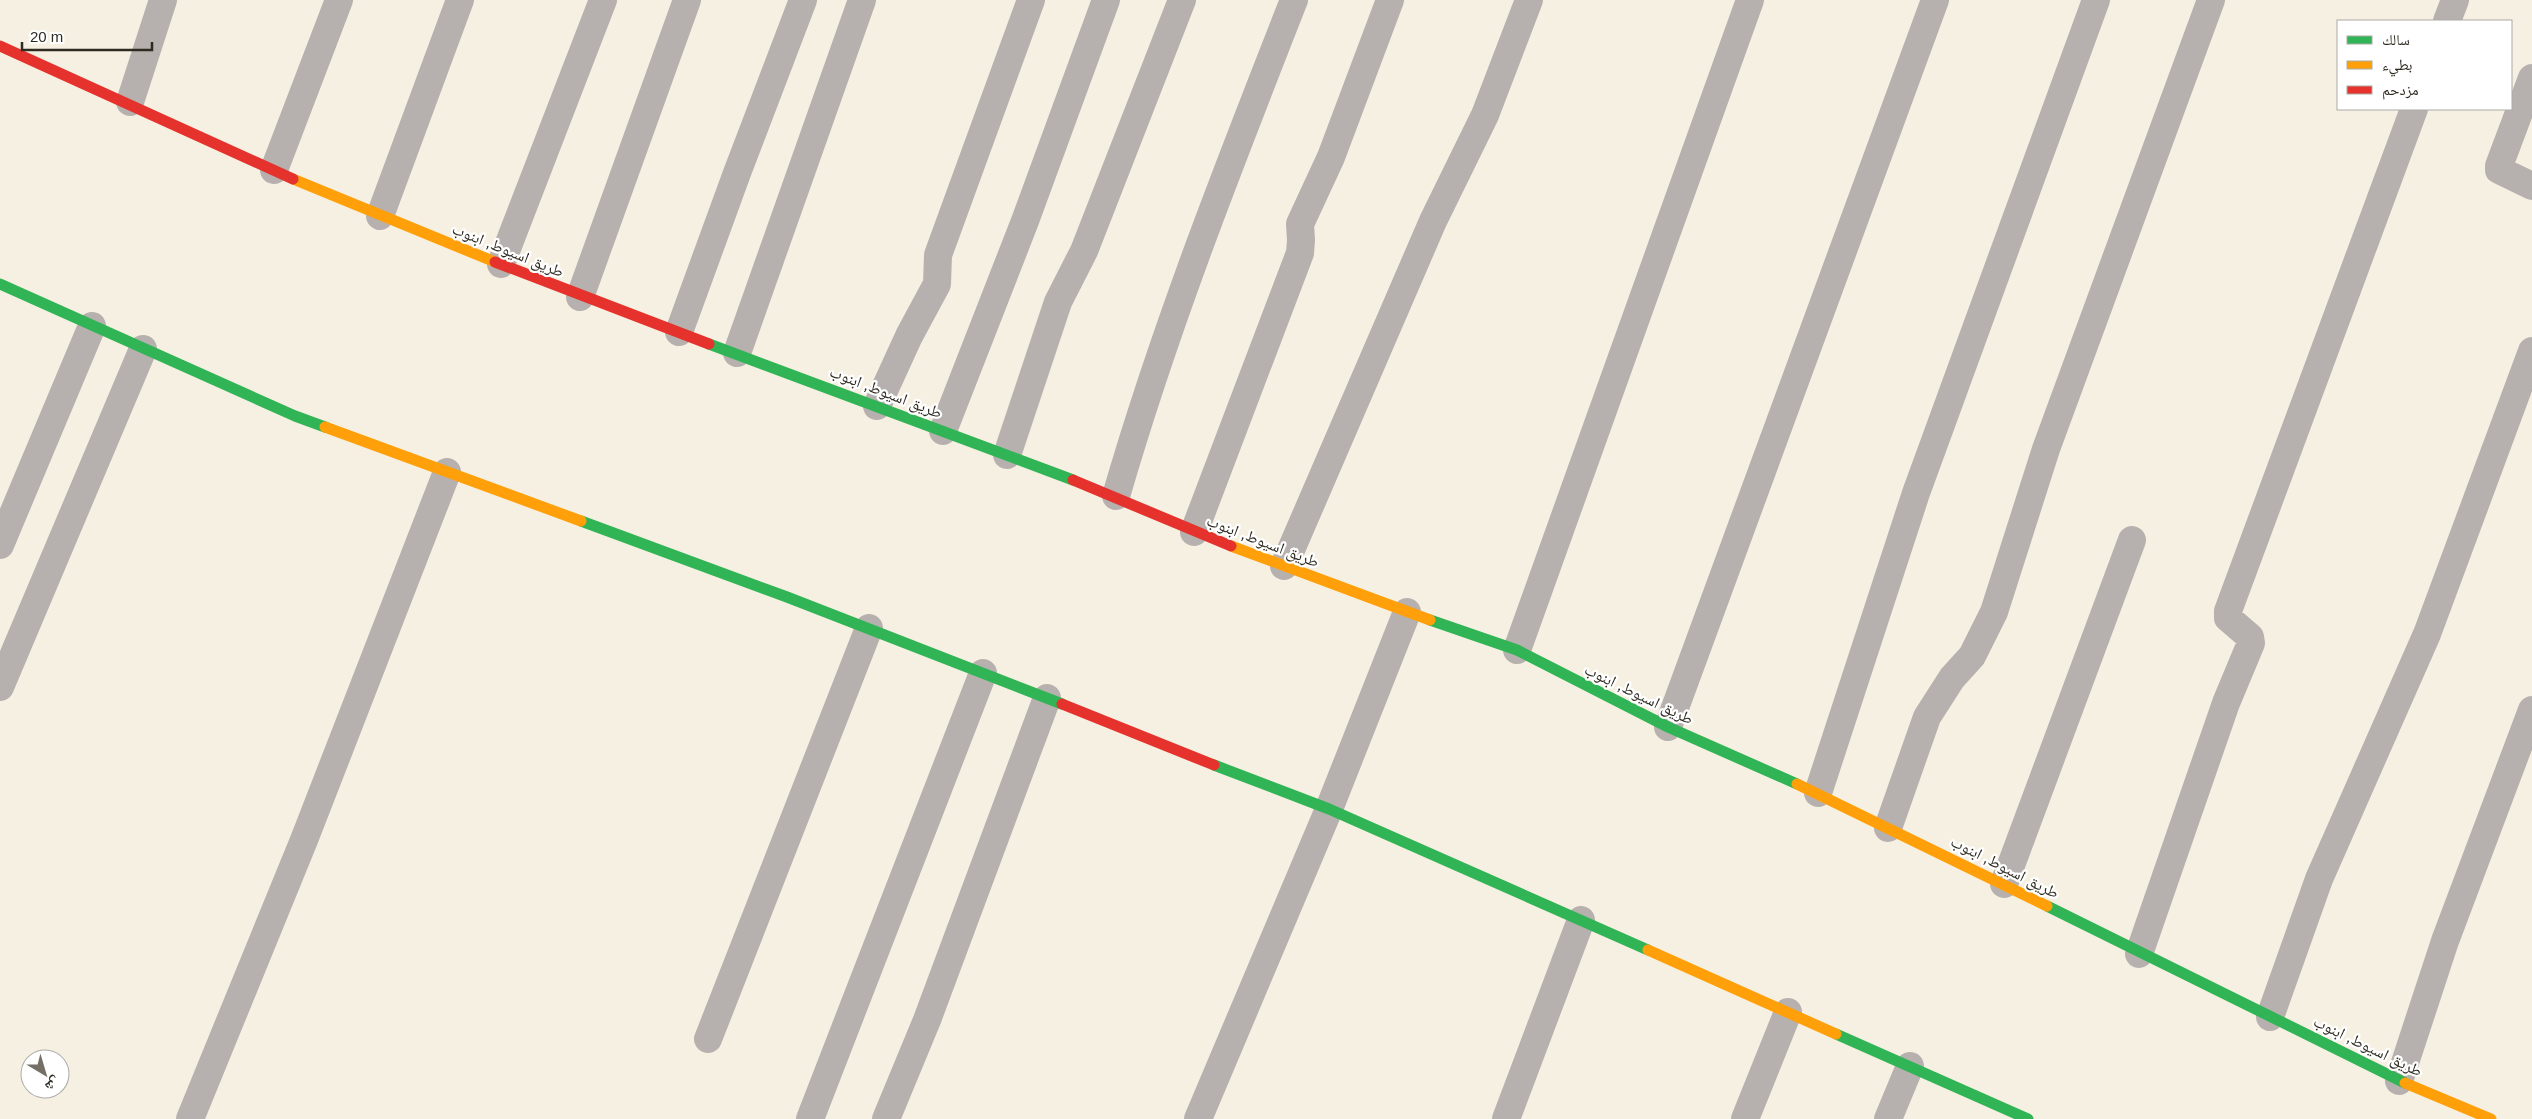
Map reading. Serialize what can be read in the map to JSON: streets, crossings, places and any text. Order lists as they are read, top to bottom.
{
  "streets": {
    "main road": ["طريق اسيوط, ابنوب"]
  },
  "legend": ["سالك", "بطيء", "مزدحم"],
  "scale_bar": "20 m",
  "north": "bottom right"
}
